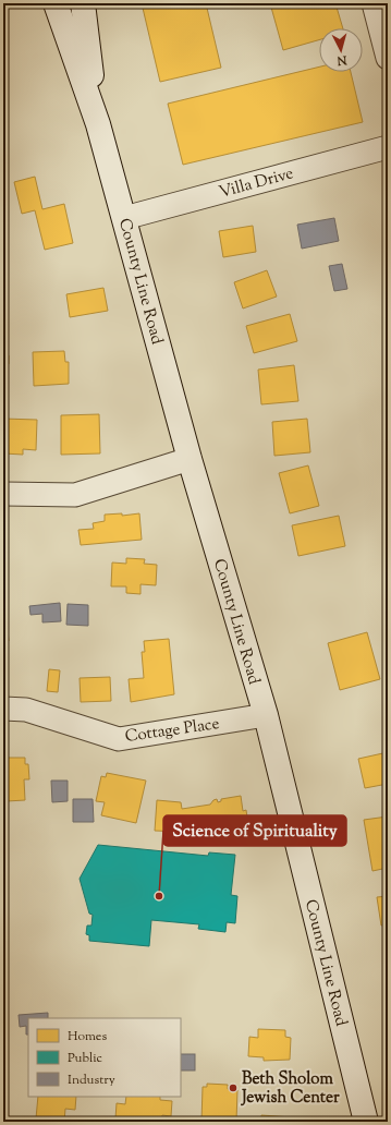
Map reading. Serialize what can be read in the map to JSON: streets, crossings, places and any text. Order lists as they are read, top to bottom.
{
  "streets": {
    "main road": ["County Line Road"],
    "street": ["Villa Drive", "Cottage Place"]
  },
  "crossings": [
    ["Villa Drive", "County Line Road"],
    ["County Line Road", "Cottage Place"]
  ],
  "places": ["Science of Spirituality", "Beth Sholom Jewish Center"],
  "legend": ["Homes", "Public", "Industry"],
  "north": "bottom"
}
